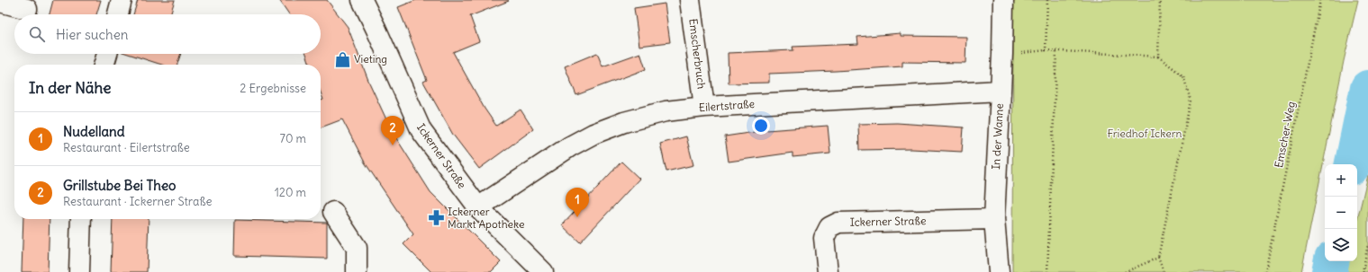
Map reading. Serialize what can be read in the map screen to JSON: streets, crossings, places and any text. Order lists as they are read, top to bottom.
{
  "streets": {
    "street": [
      "Emscherbruch",
      "Eilertstraße",
      "In der Wanne",
      "Ickerner Straße"
    ],
    "path": ["Emscher-Weg"]
  },
  "crossings": [
    ["Emscherbruch", "Eilertstraße"],
    ["Eilertstraße", "In der Wanne"],
    ["Eilertstraße", "Ickerner Straße"],
    ["In der Wanne", "Ickerner Straße"]
  ],
  "parks": ["Friedhof Ickern"],
  "places": {
    "shop": ["Vieting"],
    "pharmacy": ["Ickerner Markt Apotheke"]
  },
  "page": {
    "search": "Hier suchen",
    "heading": ["In der Nähe", "2 Ergebnisse"],
    "list": [
      {
        "mark": "1",
        "name": "Nudelland",
        "note": "Restaurant · Eilertstraße",
        "value": "70 m"
      },
      {
        "mark": "2",
        "name": "Grillstube Bei Theo",
        "note": "Restaurant · Ickerner Straße",
        "value": "120 m"
      }
    ],
    "pins": ["2", "1"],
    "map_buttons": ["+", "−"]
  }
}
